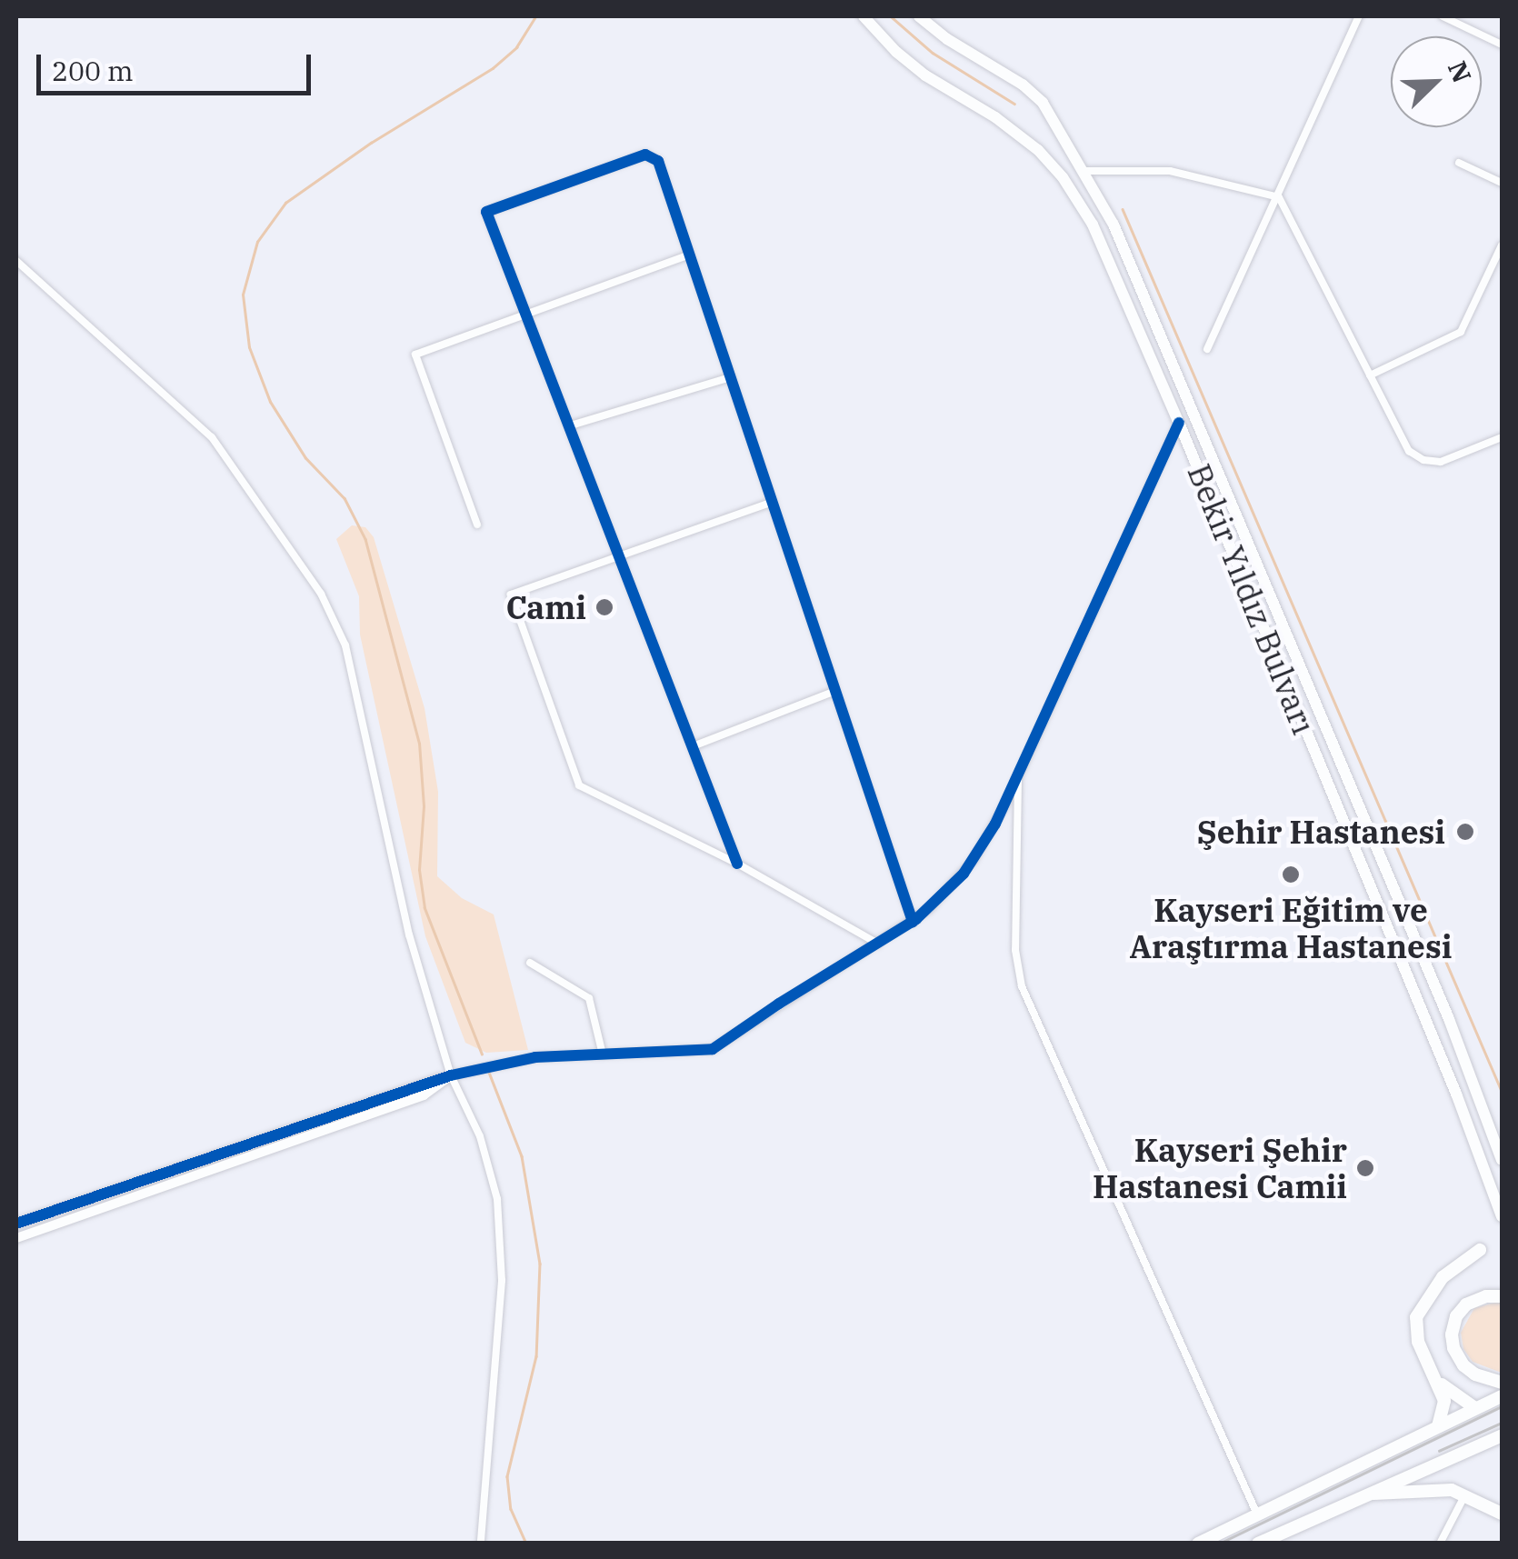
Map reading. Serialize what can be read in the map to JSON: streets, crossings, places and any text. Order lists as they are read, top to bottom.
{
  "streets": {
    "main road": ["Bekir Yıldız Bulvarı"]
  },
  "places": [
    "Cami",
    "Şehir Hastanesi",
    "Kayseri Eğitim ve Araştırma Hastanesi",
    "Kayseri Şehir Hastanesi Camii"
  ],
  "scale_bar": "200 m",
  "north": "top right"
}
